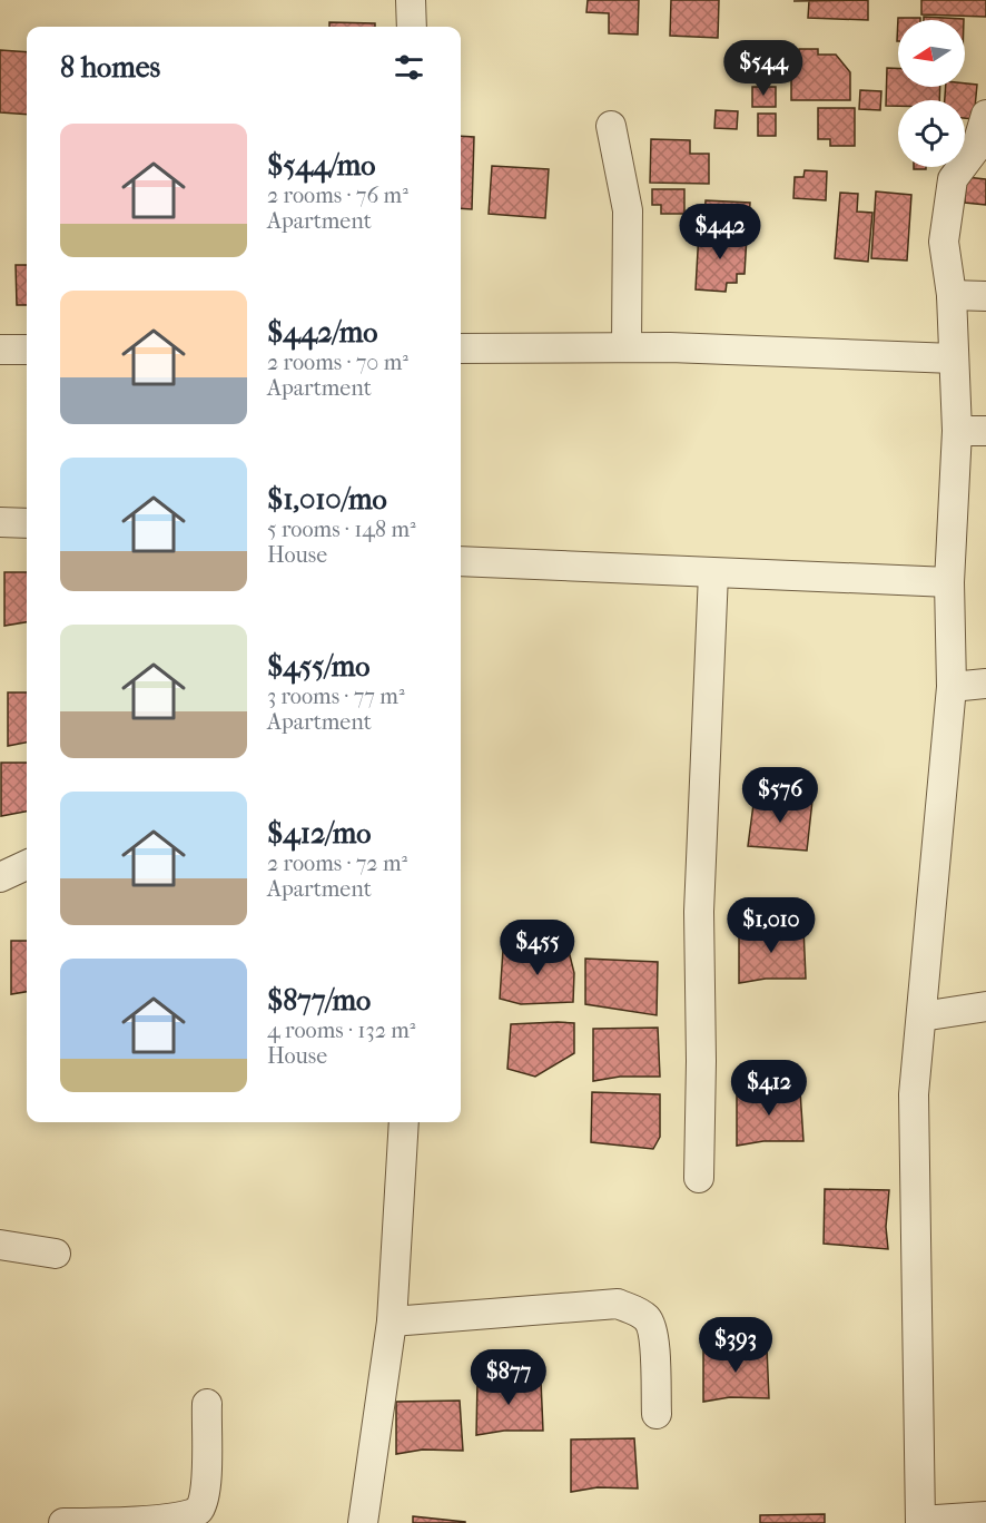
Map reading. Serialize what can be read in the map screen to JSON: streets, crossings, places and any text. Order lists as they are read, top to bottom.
{
  "north": "left",
  "page": {
    "heading": "8 homes",
    "price": [
      "$544",
      "$442",
      "$576",
      "$1,010",
      "$455",
      "$412",
      "$393",
      "$877"
    ],
    "list": [
      {
        "name": "$544/mo",
        "note": "2 rooms · 76 m² · Apartment"
      },
      {
        "name": "$442/mo",
        "note": "2 rooms · 70 m² · Apartment"
      },
      {
        "name": "$1,010/mo",
        "note": "5 rooms · 148 m² · House"
      },
      {
        "name": "$455/mo",
        "note": "3 rooms · 77 m² · Apartment"
      },
      {
        "name": "$412/mo",
        "note": "2 rooms · 72 m² · Apartment"
      },
      {
        "name": "$877/mo",
        "note": "4 rooms · 132 m² · House"
      }
    ]
  }
}
